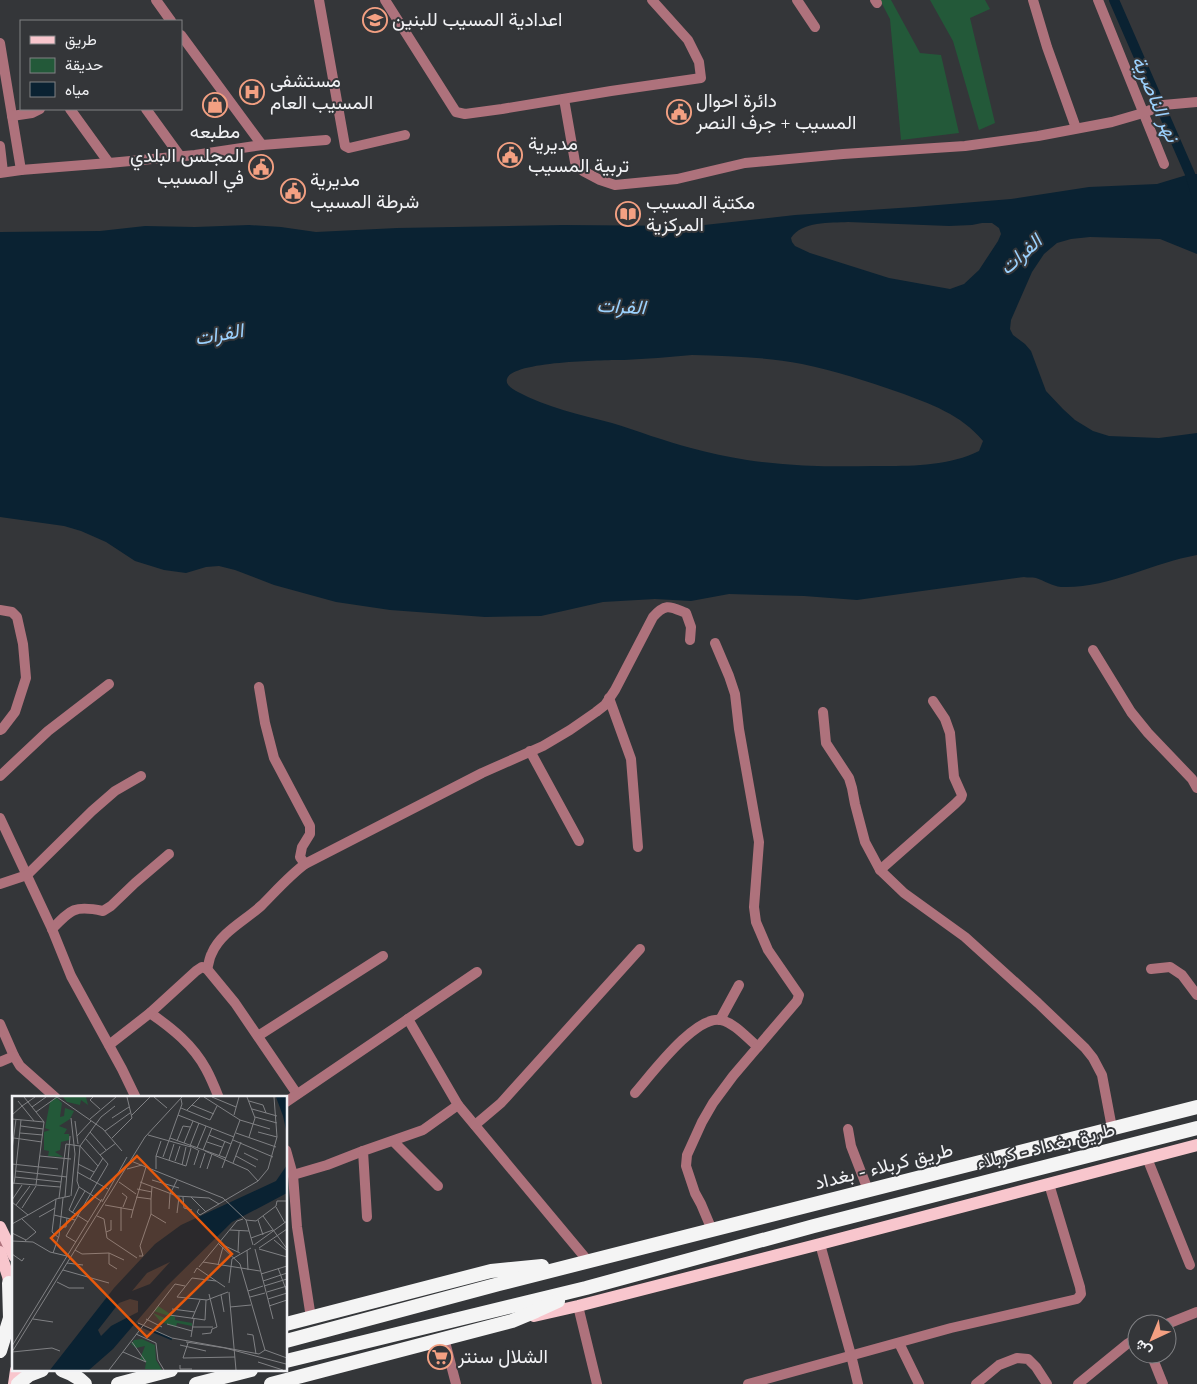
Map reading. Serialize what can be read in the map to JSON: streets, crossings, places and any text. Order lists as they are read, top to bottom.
{
  "streets": {
    "highway": ["طريق بغداد - كربلاء", "طريق كربلاء - بغداد"]
  },
  "water": ["نهر الناصرية", "الفرات"],
  "places": {
    "school or university": ["اعدادية المسيب للبنين"],
    "hospital": ["مستشفى المسيب العام"],
    "shop": ["مطبعه"],
    "public building": [
      "دائرة احوال المسيب + جرف النصر",
      "مديرية تربية المسيب",
      "المجلس البلدي في المسيب",
      "مديرية شرطة المسيب"
    ],
    "library": ["مكتبة المسيب المركزية"],
    "supermarket": ["الشلال سنتر"]
  },
  "legend": ["طريق", "حديقة", "مياه"],
  "north": "bottom left"
}
